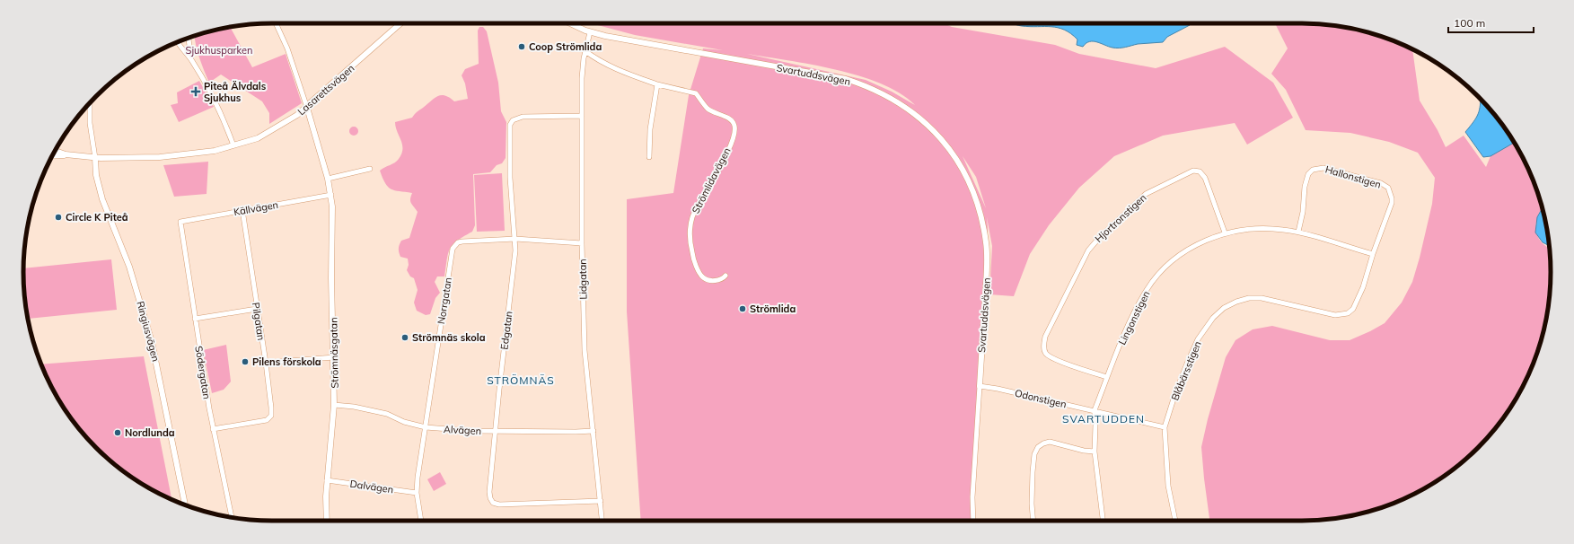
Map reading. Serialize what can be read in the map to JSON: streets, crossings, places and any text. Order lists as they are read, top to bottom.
{
  "streets": {
    "street": [
      "Svartuddsvägen",
      "Lasarettsvägen",
      "Hallonstigen",
      "Strömlidavägen",
      "Källvägen",
      "Hjortronstigen",
      "Lidgatan",
      "Norrgatan",
      "Lingonstigen",
      "Pilgatan",
      "Edgatan",
      "Ringiusvägen",
      "Strömnäsgatan",
      "Blåbärsstigen",
      "Södergatan",
      "Odonstigen",
      "Alvägen",
      "Dalvägen"
    ]
  },
  "crossings": [
    ["Svartuddsvägen", "Lidgatan"],
    ["Svartuddsvägen", "Odonstigen"],
    ["Lasarettsvägen", "Ringiusvägen"],
    ["Lasarettsvägen", "Strömnäsgatan"],
    ["Hallonstigen", "Lingonstigen"],
    ["Hallonstigen", "Blåbärsstigen"],
    ["Strömlidavägen", "Lidgatan"],
    ["Källvägen", "Pilgatan"],
    ["Källvägen", "Strömnäsgatan"],
    ["Källvägen", "Södergatan"],
    ["Hjortronstigen", "Lingonstigen"],
    ["Lidgatan", "Norrgatan"],
    ["Lidgatan", "Edgatan"],
    ["Lidgatan", "Alvägen"],
    ["Norrgatan", "Edgatan"],
    ["Norrgatan", "Alvägen"],
    ["Norrgatan", "Dalvägen"],
    ["Lingonstigen", "Blåbärsstigen"],
    ["Lingonstigen", "Odonstigen"],
    ["Pilgatan", "Södergatan"],
    ["Edgatan", "Alvägen"],
    ["Strömnäsgatan", "Alvägen"],
    ["Strömnäsgatan", "Dalvägen"],
    ["Blåbärsstigen", "Odonstigen"]
  ],
  "districts": ["STRÖMNÄS", "SVARTUDDEN"],
  "parks": ["Sjukhusparken"],
  "places": {
    "other": [
      "Coop Strömlida",
      "Circle K Piteå",
      "Strömlida",
      "Strömnäs skola",
      "Pilens förskola",
      "Nordlunda"
    ],
    "health": ["Piteå Älvdals Sjukhus"]
  },
  "scale_bar": "100 m"
}
